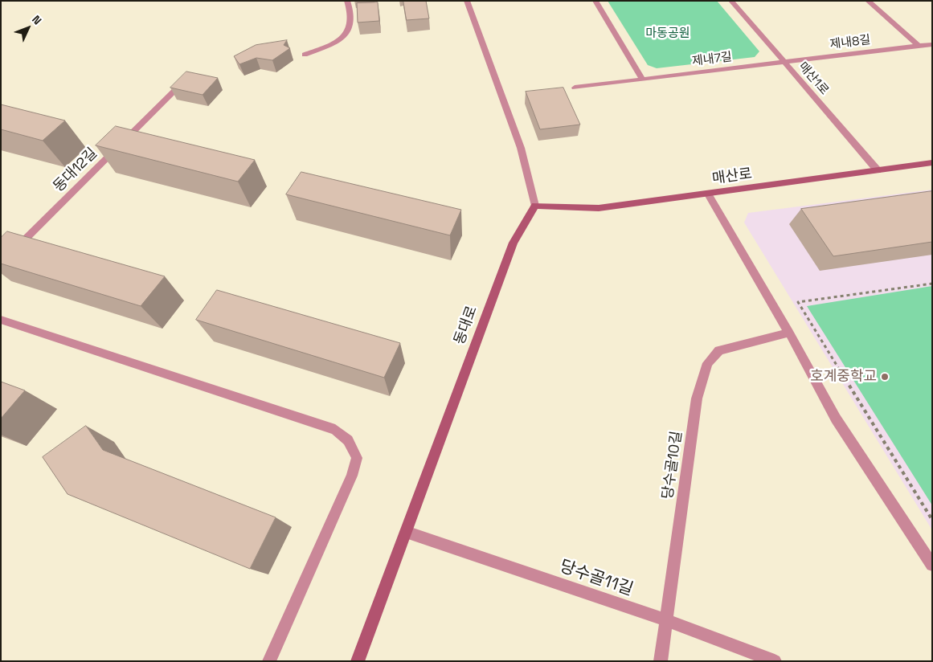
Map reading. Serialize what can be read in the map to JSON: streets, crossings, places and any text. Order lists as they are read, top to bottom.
{
  "streets": {
    "street": [
      "제내8길",
      "제내7길",
      "매산1로",
      "동대12길",
      "매산로",
      "동대로",
      "당수골10길",
      "당수골11길"
    ]
  },
  "crossings": [
    ["제내8길", "제내7길"],
    ["제내8길", "매산1로"],
    ["제내7길", "매산1로"],
    ["매산1로", "매산로"],
    ["매산로", "동대로"],
    ["동대로", "당수골11길"],
    ["당수골10길", "당수골11길"]
  ],
  "parks": ["마동공원"],
  "places": ["호계중학교"],
  "north": "top right"
}
